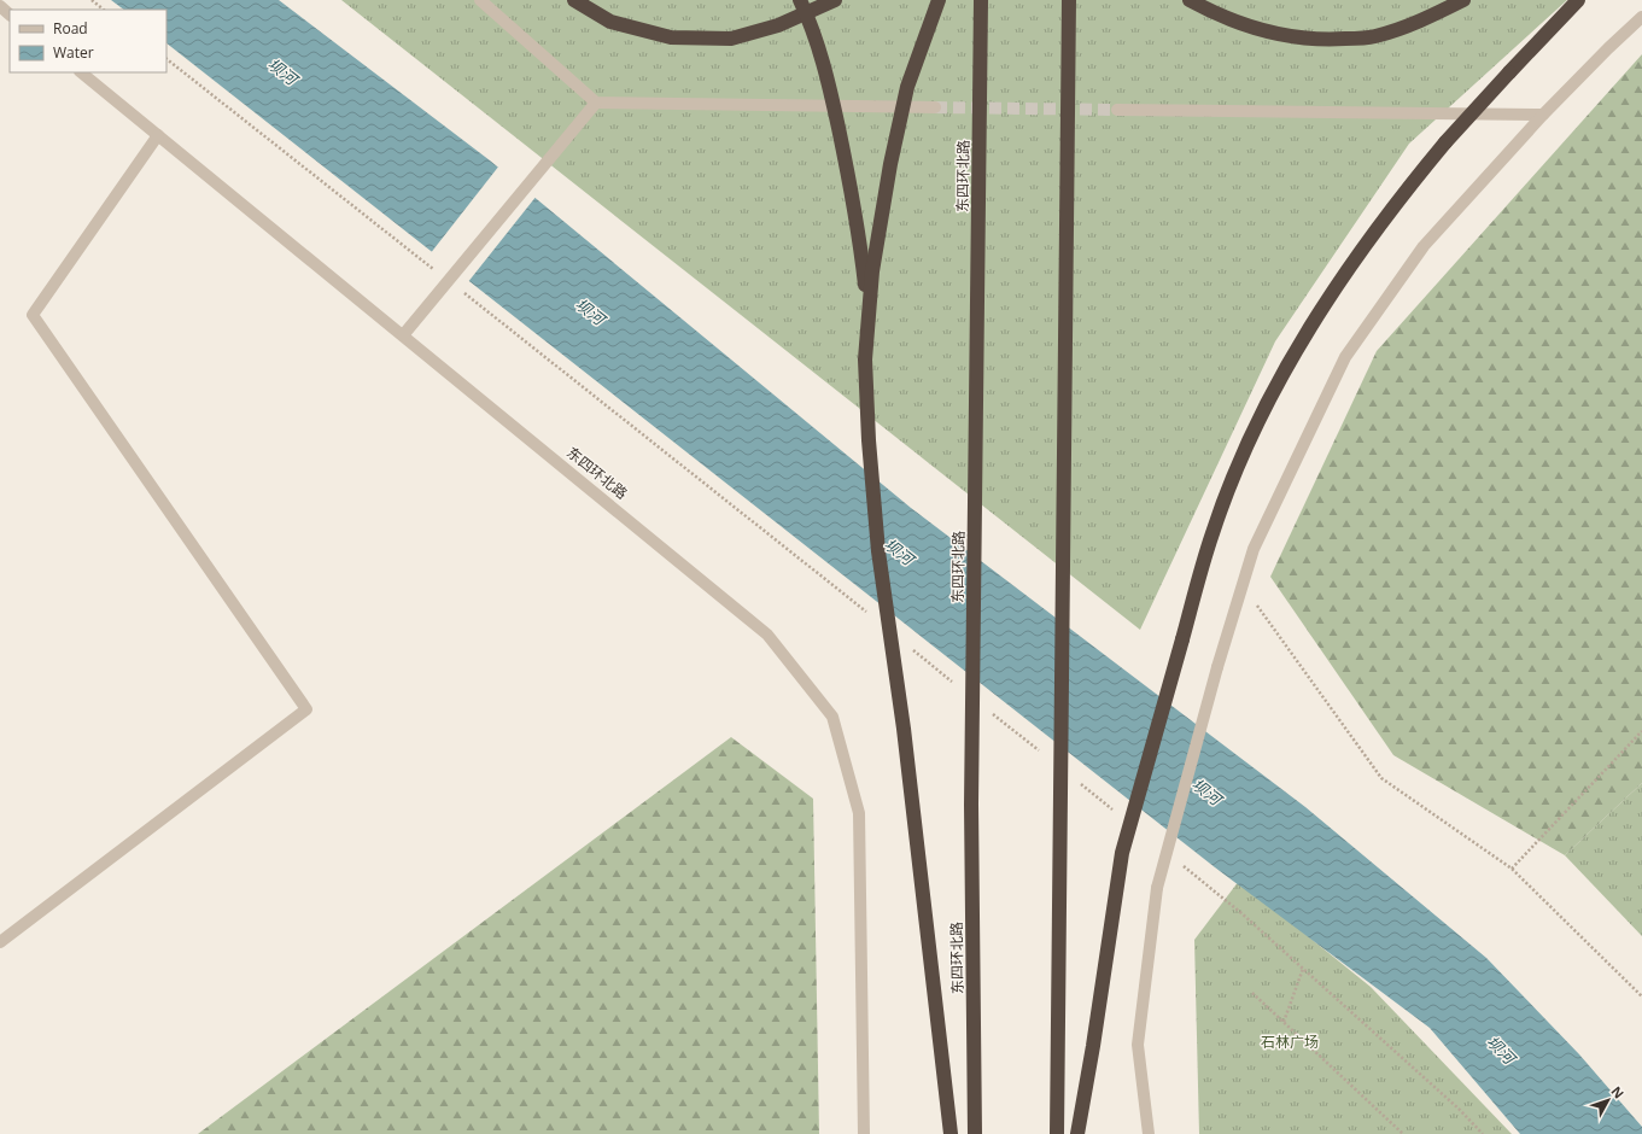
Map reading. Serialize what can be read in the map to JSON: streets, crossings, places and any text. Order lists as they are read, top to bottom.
{
  "streets": {
    "highway": ["东四环北路"]
  },
  "water": ["坝河"],
  "parks": ["石林广场"],
  "legend": ["Road", "Water"],
  "north": "top right"
}
